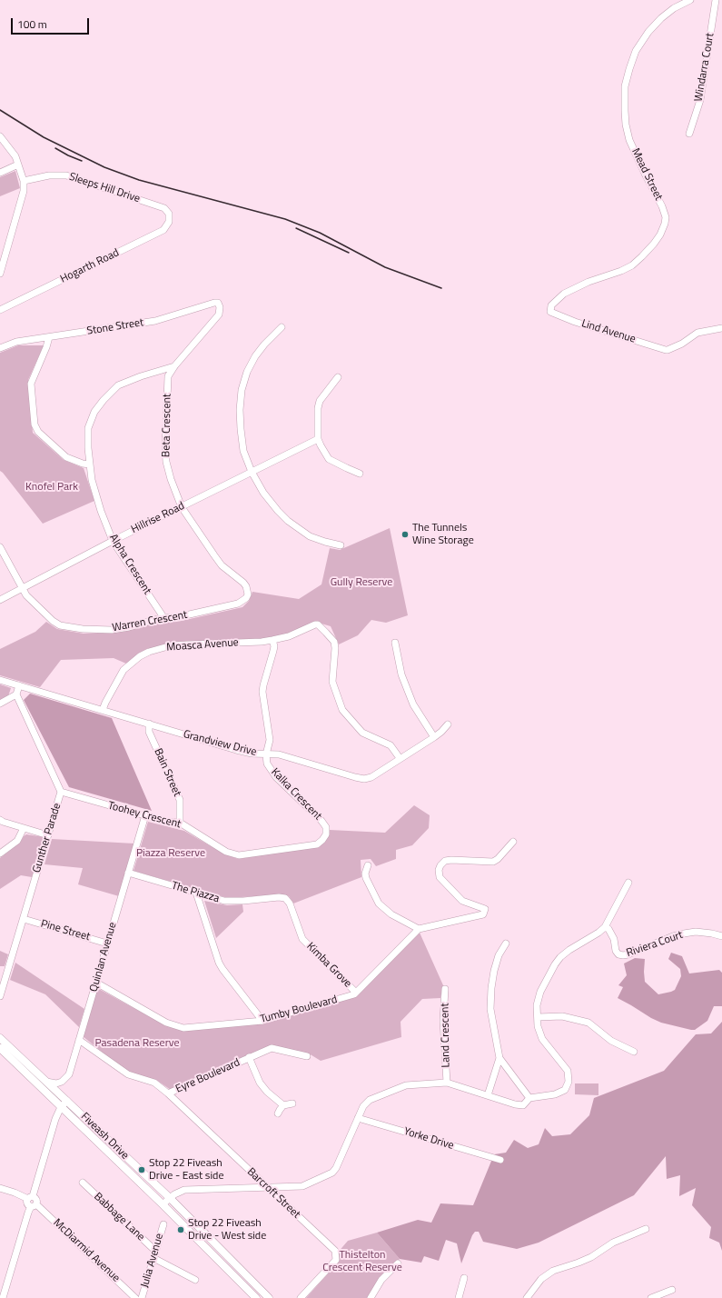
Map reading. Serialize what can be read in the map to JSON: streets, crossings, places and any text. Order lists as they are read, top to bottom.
{
  "streets": {
    "main road": ["Fiveash Drive"],
    "street": [
      "Windarra Court",
      "Mead Street",
      "Sleeps Hill Drive",
      "Hogarth Road",
      "Stone Street",
      "Lind Avenue",
      "Beta Crescent",
      "Hillrise Road",
      "Alpha Crescent",
      "Warren Crescent",
      "Moasca Avenue",
      "Grandview Drive",
      "Bain Street",
      "Kalka Crescent",
      "Toohey Crescent",
      "Gunther Parade",
      "The Piazza",
      "Pine Street",
      "Riviera Court",
      "Quinlan Avenue",
      "Kimba Grove",
      "Tumby Boulevard",
      "Land Crescent",
      "Eyre Boulevard",
      "Yorke Drive",
      "Barcroft Street",
      "Babbage Lane",
      "McDiarmid Avenue",
      "Julia Avenue"
    ]
  },
  "crossings": [
    ["Mead Street", "Lind Avenue"],
    ["Sleeps Hill Drive", "Hogarth Road"],
    ["Stone Street", "Beta Crescent"],
    ["Beta Crescent", "Hillrise Road"],
    ["Beta Crescent", "Alpha Crescent"],
    ["Beta Crescent", "Warren Crescent"],
    ["Hillrise Road", "Alpha Crescent"],
    ["Hillrise Road", "Warren Crescent"],
    ["Alpha Crescent", "Warren Crescent"],
    ["Moasca Avenue", "Grandview Drive"],
    ["Grandview Drive", "Bain Street"],
    ["Grandview Drive", "Kalka Crescent"],
    ["Bain Street", "Toohey Crescent"],
    ["Kalka Crescent", "Toohey Crescent"],
    ["Toohey Crescent", "Gunther Parade"],
    ["Toohey Crescent", "Quinlan Avenue"],
    ["Gunther Parade", "Pine Street"],
    ["The Piazza", "Quinlan Avenue"],
    ["The Piazza", "Kimba Grove"],
    ["Pine Street", "Quinlan Avenue"],
    ["Quinlan Avenue", "Tumby Boulevard"],
    ["Quinlan Avenue", "Eyre Boulevard"],
    ["Quinlan Avenue", "Fiveash Drive"],
    ["Kimba Grove", "Tumby Boulevard"],
    ["Eyre Boulevard", "Barcroft Street"],
    ["Babbage Lane", "Julia Avenue"]
  ],
  "parks": [
    "Knofel Park",
    "Gully Reserve",
    "Piazza Reserve",
    "Pasadena Reserve",
    "Thistelton Crescent Reserve"
  ],
  "places": ["The Tunnels Wine Storage", "Stop 22 Fiveash Drive - East side", "Stop 22 Fiveash Drive - West side"],
  "scale_bar": "100 m"
}
